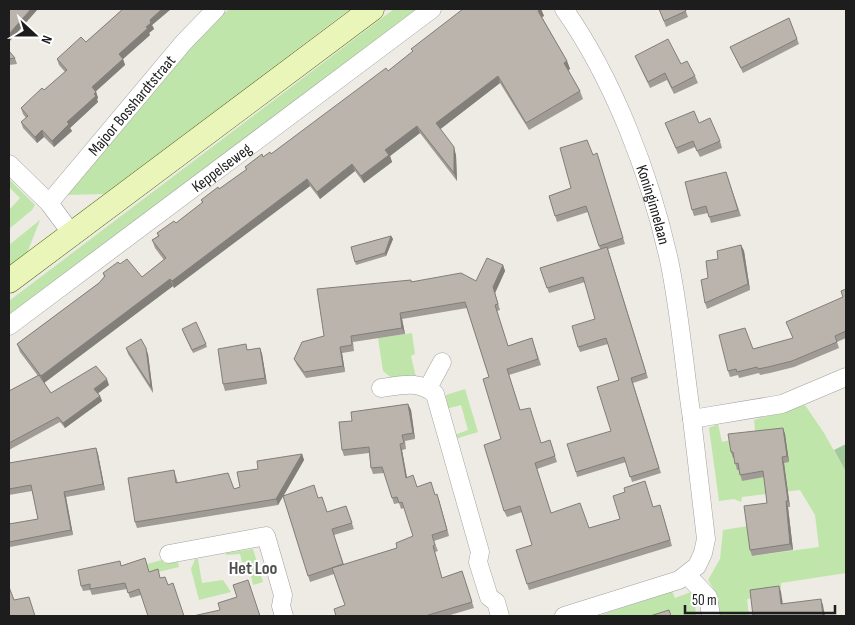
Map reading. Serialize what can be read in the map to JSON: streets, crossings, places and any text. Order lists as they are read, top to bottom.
{
  "streets": {
    "street": ["Majoor Bosshardtstraat", "Keppelseweg", "Koninginnelaan"]
  },
  "districts": ["Het Loo"],
  "scale_bar": "50 m",
  "north": "right"
}
